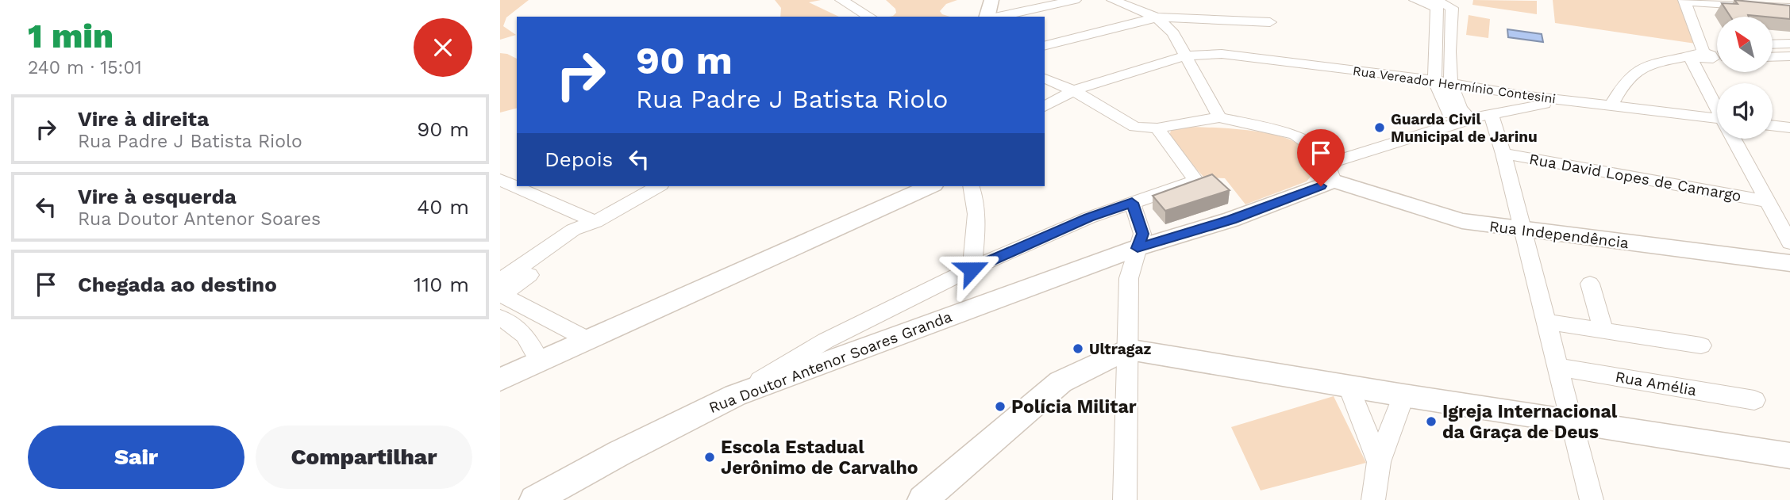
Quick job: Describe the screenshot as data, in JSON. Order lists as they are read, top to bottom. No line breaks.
{"streets":{"main road":["Rua Independência","Rua Doutor Antenor Soares Granda"],"street":["Rua Vereador Hermínio Contesini","Rua David Lopes de Camargo","Rua Amélia"]},"crossings":[["Rua Independência","Rua Doutor Antenor Soares Granda"]],"places":["Guarda Civil Municipal de Jarinu","Ultragaz","Polícia Militar","Igreja Internacional da Graça de Deus","Escola Estadual Jerônimo de Carvalho"],"north":"top left","page":{"heading":["1 min","240 m · 15:01"],"turn":["90 m","Rua Padre J Batista Riolo"],"list":[{"name":"Vire à direita","note":"Rua Padre J Batista Riolo","value":"90 m"},{"name":"Vire à esquerda","note":"Rua Doutor Antenor Soares","value":"40 m"},{"name":"Chegada ao destino","value":"110 m"}],"then":"Depois","buttons":["Sair","Compartilhar"]}}
